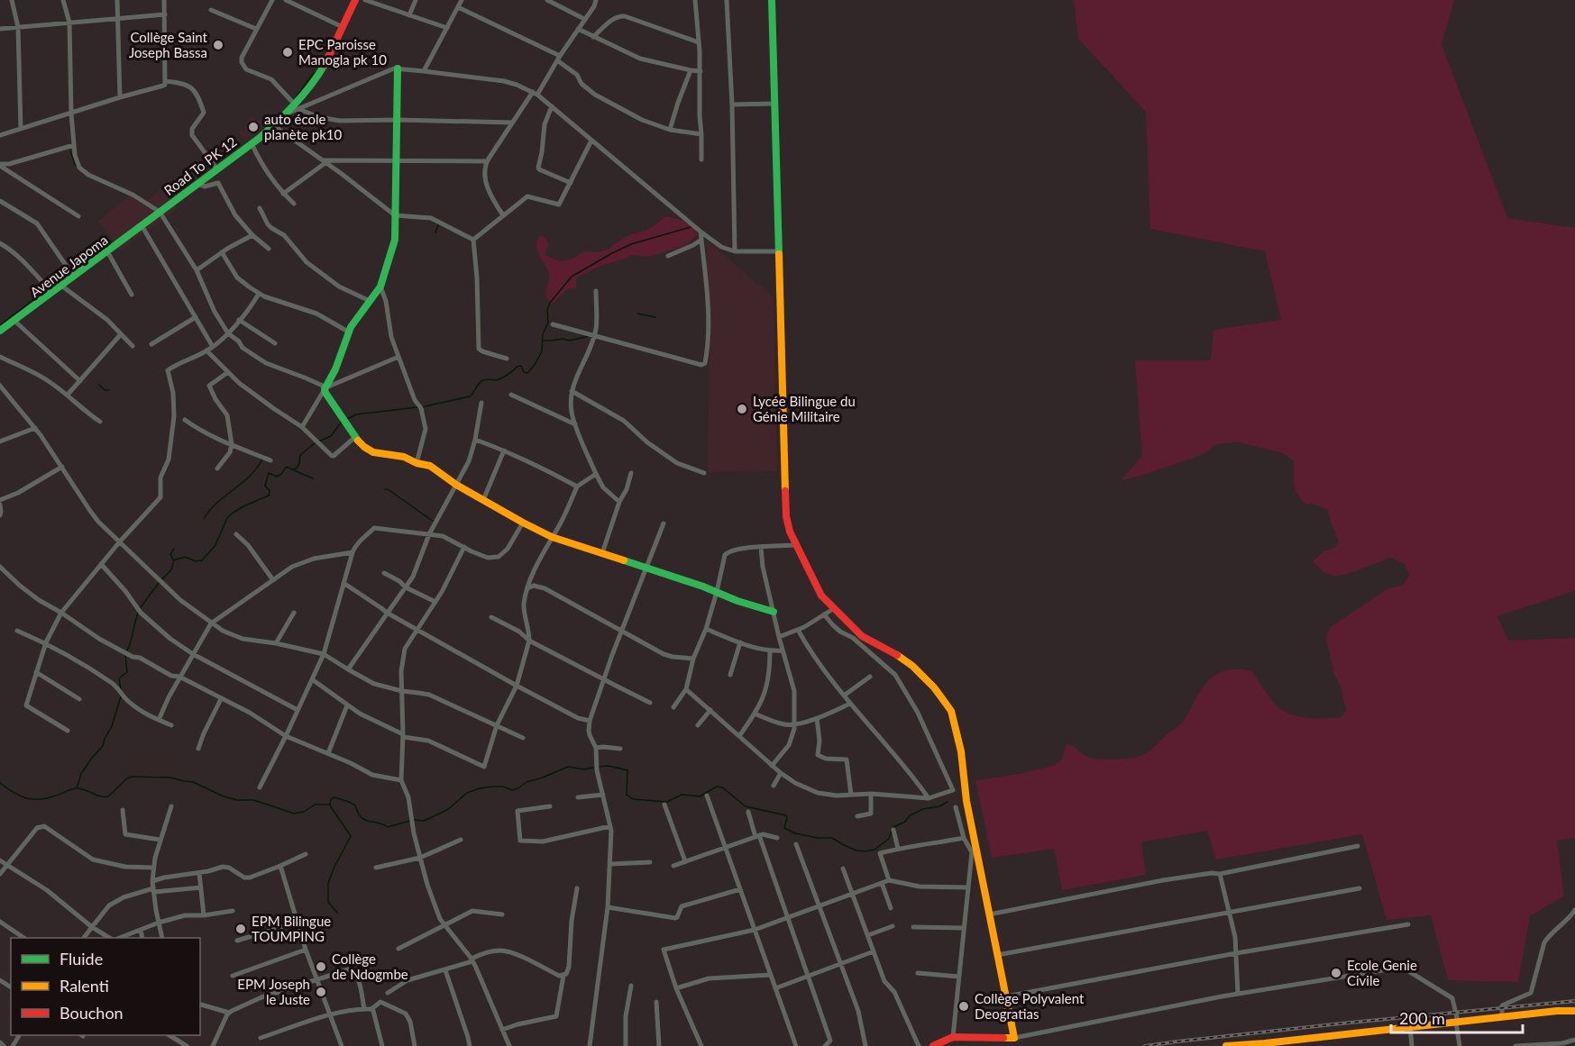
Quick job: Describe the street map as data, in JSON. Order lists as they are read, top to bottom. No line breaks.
{"streets":{"main road":["Road To PK 12","Avenue Japoma"]},"crossings":[["Road To PK 12","Avenue Japoma"]],"places":["Collège Saint Joseph Bassa","EPC Paroisse Manogla pk 10","auto école planète pk10","Lycée Bilingue du Génie Militaire","EPM Bilingue TOUMPING","Collège de Ndogmbe","Ecole Genie Civile","EPM Joseph le Juste","Collège Polyvalent Deogratias"],"legend":["Fluide","Ralenti","Bouchon"],"scale_bar":"200 m"}
